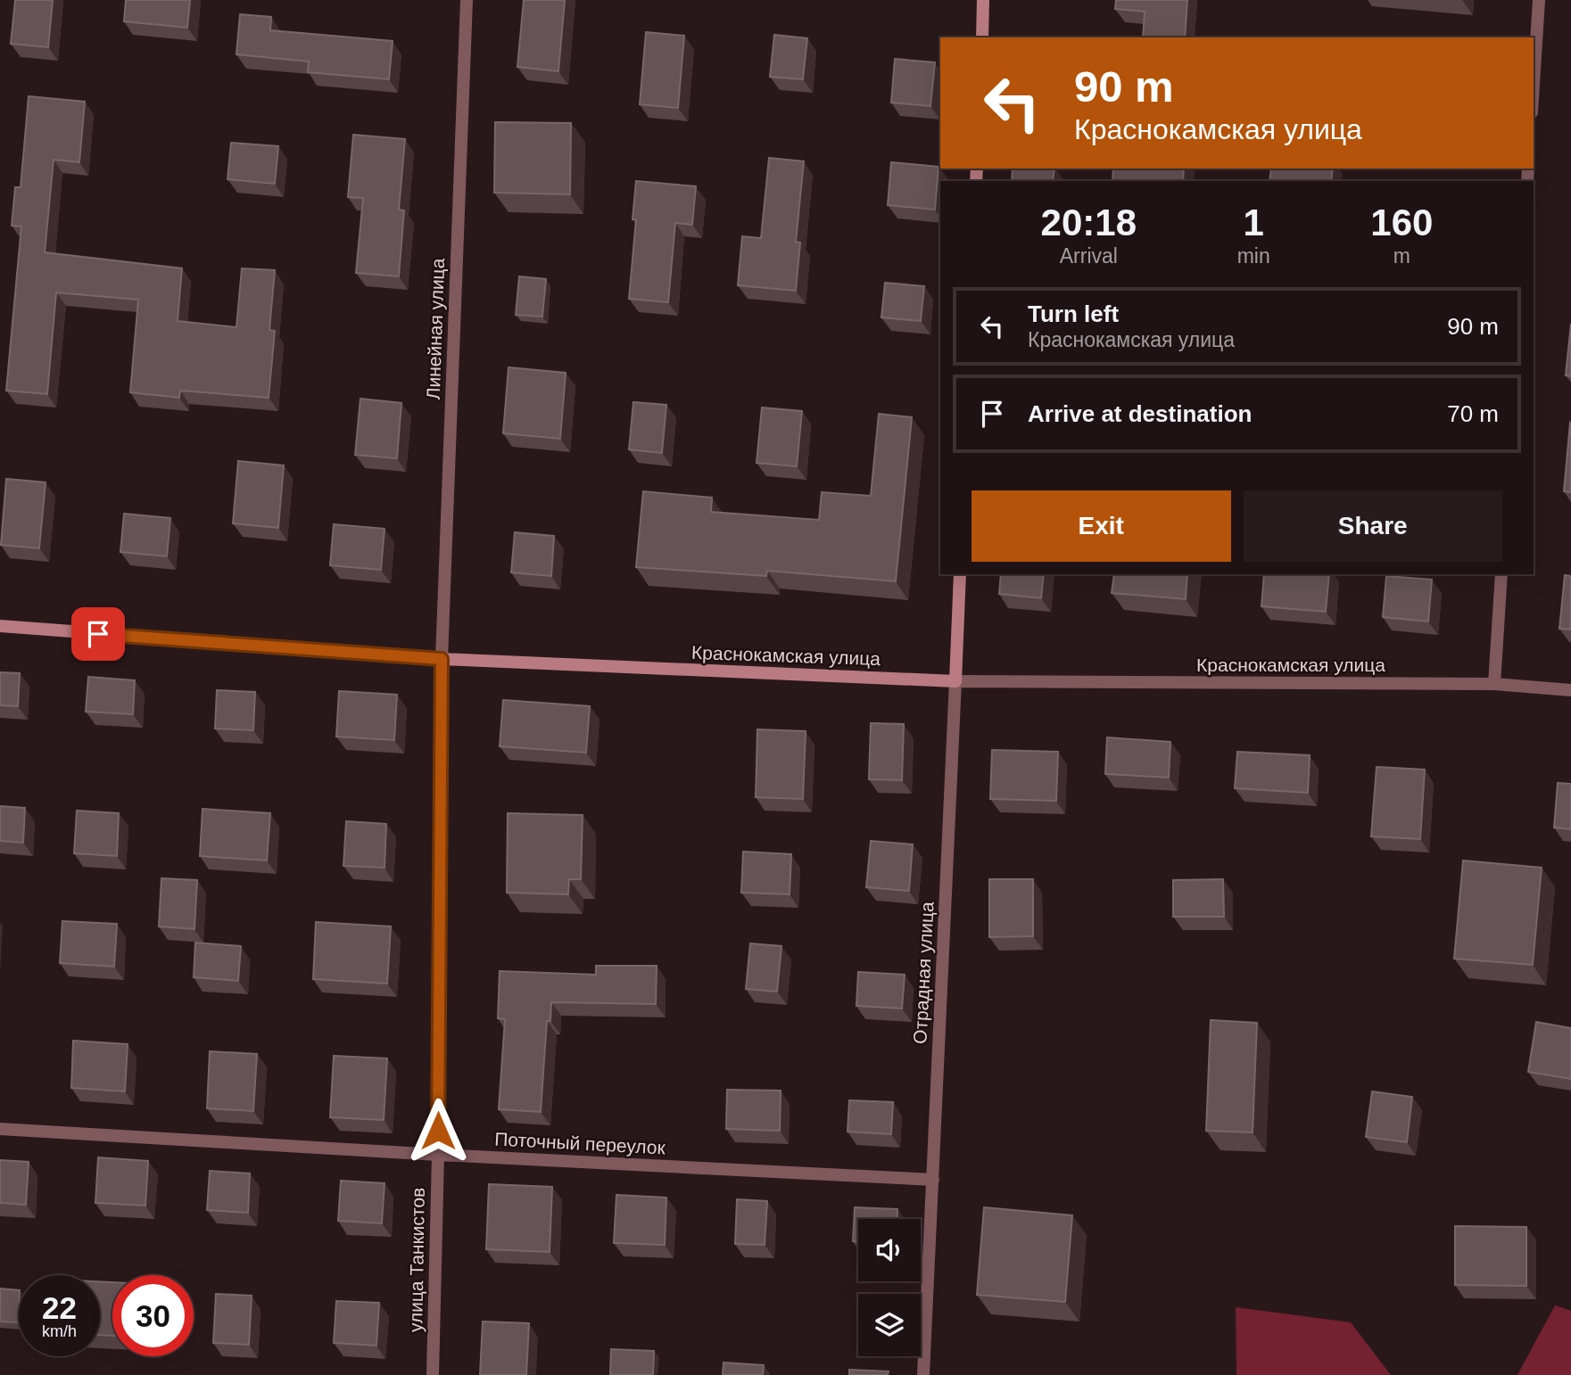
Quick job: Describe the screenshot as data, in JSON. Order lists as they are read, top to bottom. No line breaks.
{"streets":{"street":["Линейная улица","Краснокамская улица","Отрадная улица","Поточный переулок","улица Танкистов"]},"crossings":[["Линейная улица","Краснокамская улица"],["Линейная улица","улица Танкистов"],["Краснокамская улица","Отрадная улица"],["Краснокамская улица","улица Танкистов"],["Отрадная улица","Поточный переулок"],["Поточный переулок","улица Танкистов"]],"page":{"turn":["90 m","Краснокамская улица"],"eta":["20:18","Arrival","1","min","160","m"],"list":[{"name":"Turn left","note":"Краснокамская улица","value":"90 m"},{"name":"Arrive at destination","value":"70 m"}],"buttons":["Exit","Share"],"speed":"22 km/h","limit":"30"}}
